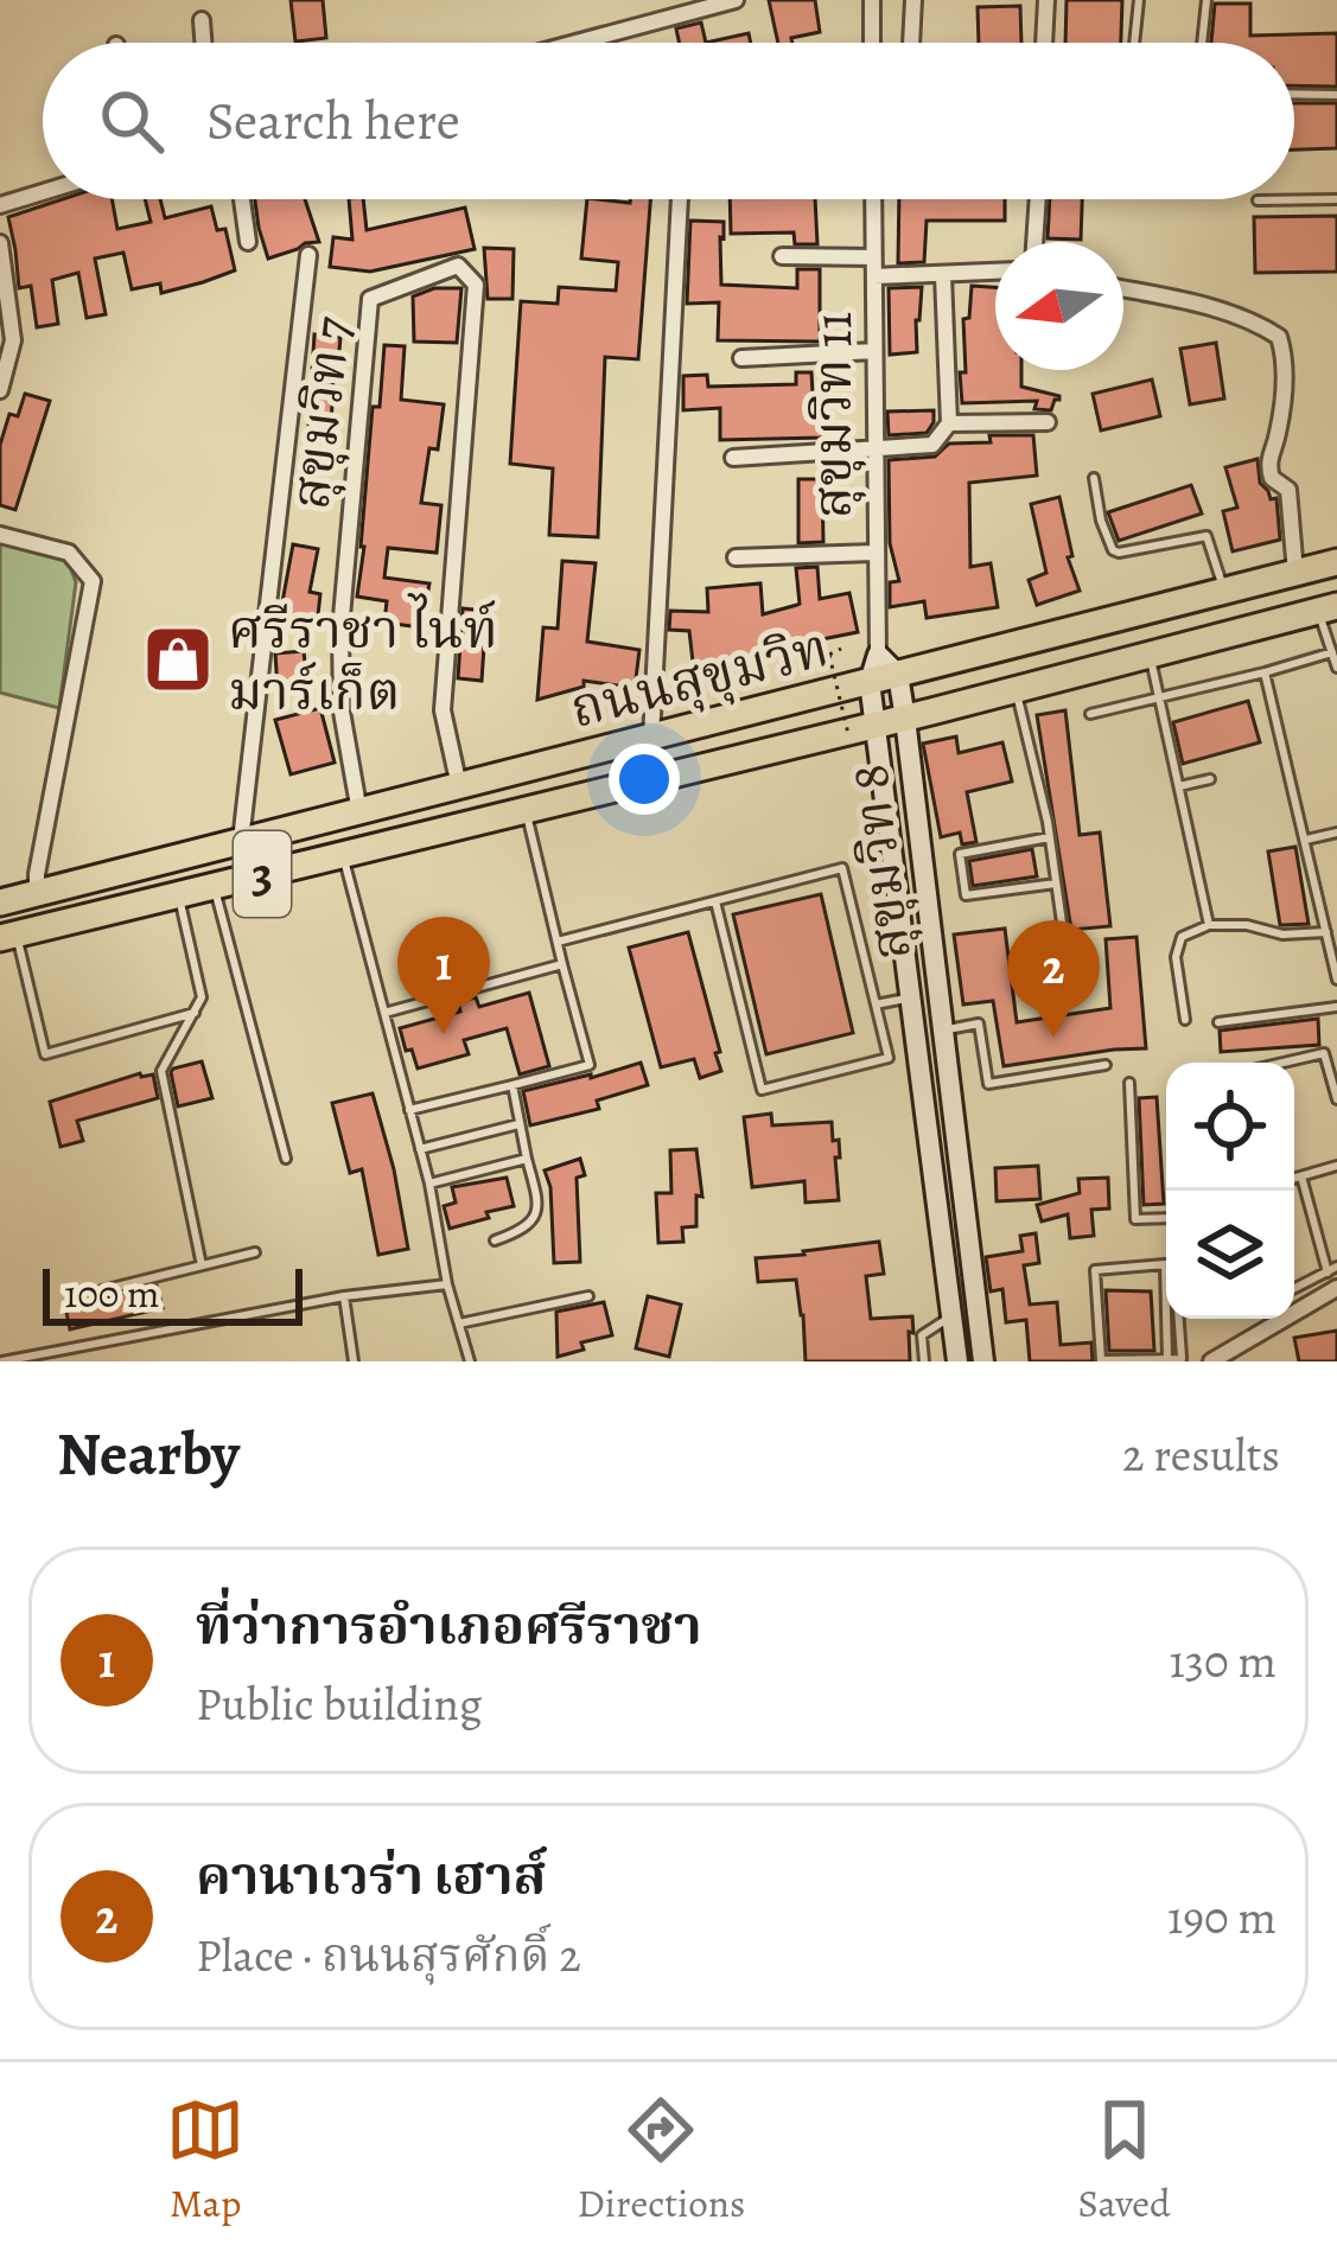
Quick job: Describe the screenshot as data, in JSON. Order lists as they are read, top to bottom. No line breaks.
{"streets":{"highway":["ถนนสุขุมวิท","3"],"main road":["สุขุมวิท 11","สุขุมวิท 8"],"street":["สุขุมวิท 7"]},"crossings":[["สุขุมวิท 7","ถนนสุขุมวิท"],["สุขุมวิท 11","ถนนสุขุมวิท"],["สุขุมวิท 11","สุขุมวิท 8"],["ถนนสุขุมวิท","สุขุมวิท 8"]],"places":{"shop":["ศรีราชา ไนท์ มาร์เก็ต"]},"scale_bar":"100 m","north":"left","page":{"search":"Search here","pins":["1","2"],"scale":"100 m","heading":["Nearby","2 results"],"list":[{"mark":"1","name":"ที่ว่าการอำเภอศรีราชา","note":"Public building","value":"130 m"},{"mark":"2","name":"คานาเวร่า เฮาส์","note":"Place · ถนนสุรศักดิ์ 2","value":"190 m"}],"nav":["Map","Directions","Saved"]}}
